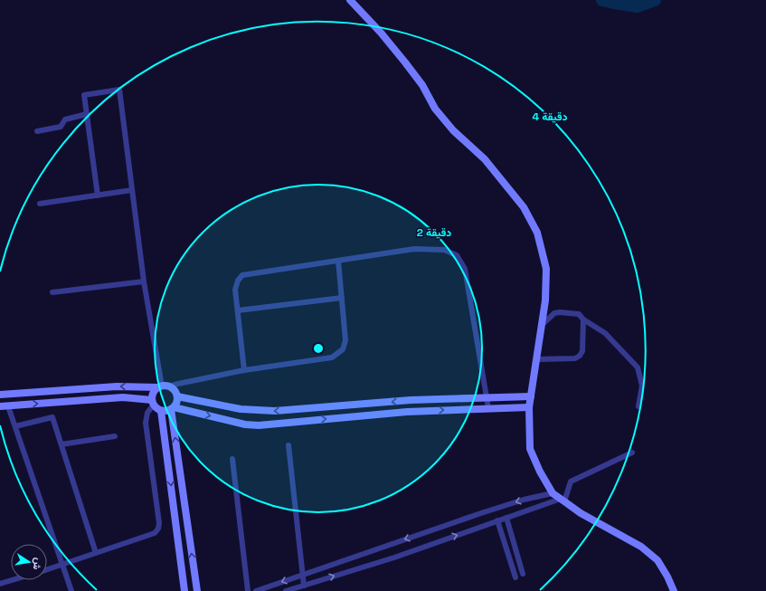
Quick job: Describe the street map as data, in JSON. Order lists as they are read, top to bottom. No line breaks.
{"north":"right","rings":["4 دقيقة","2 دقيقة"]}
